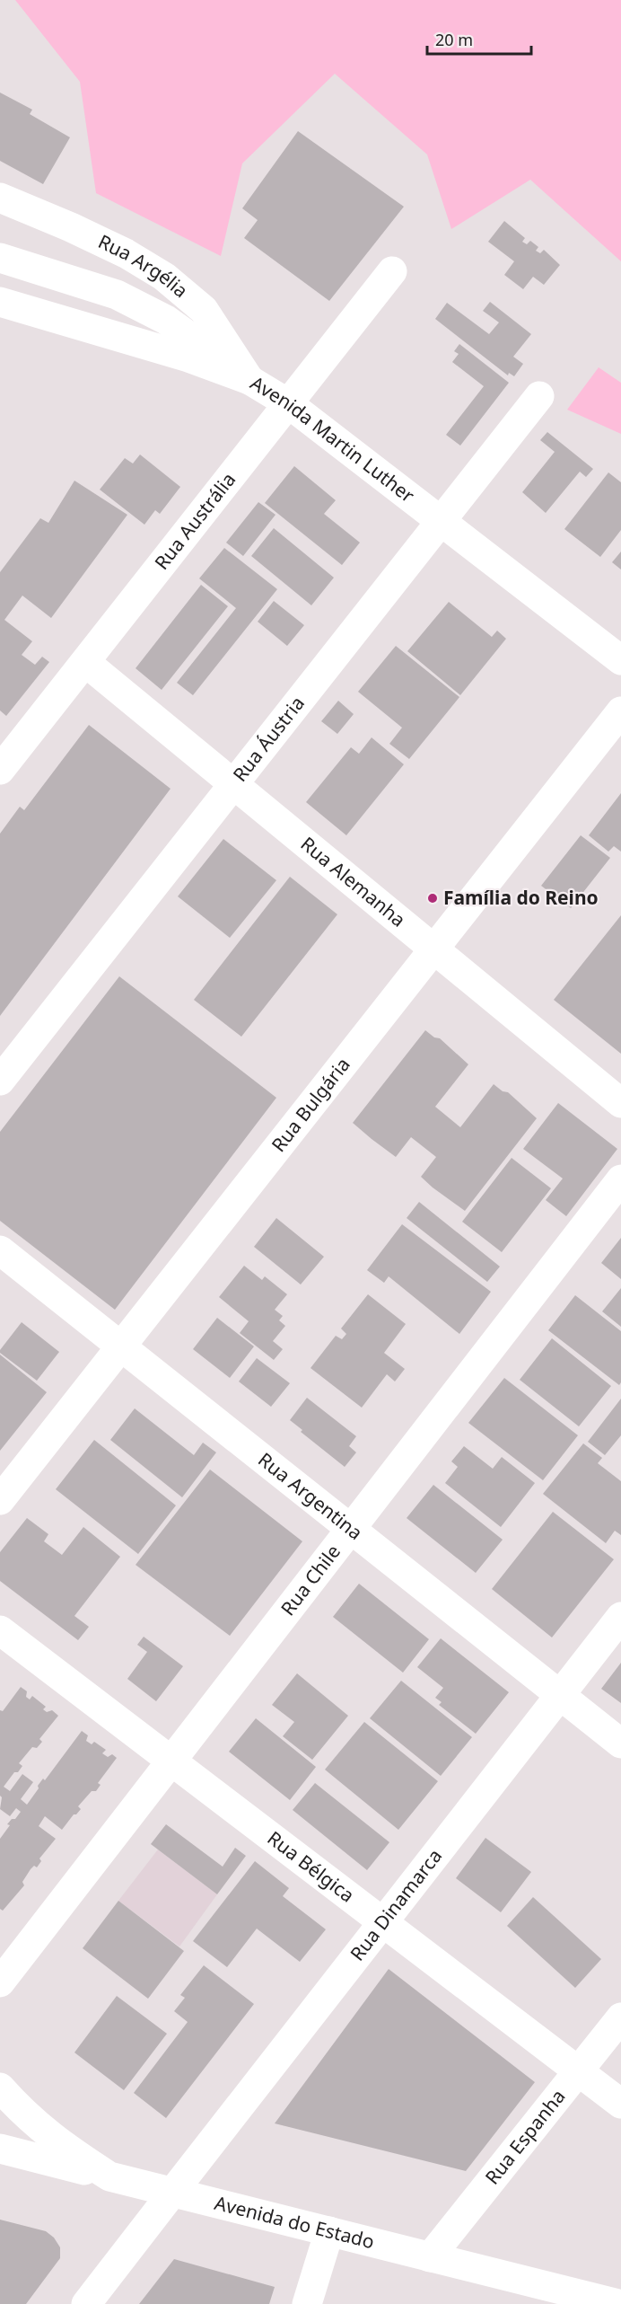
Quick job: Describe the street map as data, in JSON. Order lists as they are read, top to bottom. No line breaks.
{"streets":{"street":["Rua Argélia","Avenida Martin Luther","Rua Austrália","Rua Áustria","Rua Alemanha","Rua Bulgária","Rua Argentina","Rua Chile","Rua Bélgica","Rua Dinamarca","Rua Espanha","Avenida do Estado"]},"crossings":[["Rua Argélia","Avenida Martin Luther"],["Avenida Martin Luther","Rua Austrália"],["Avenida Martin Luther","Rua Áustria"],["Rua Austrália","Rua Alemanha"],["Rua Áustria","Rua Alemanha"],["Rua Alemanha","Rua Bulgária"],["Rua Bulgária","Rua Argentina"],["Rua Argentina","Rua Chile"],["Rua Argentina","Rua Dinamarca"],["Rua Chile","Rua Bélgica"],["Rua Bélgica","Rua Dinamarca"],["Rua Bélgica","Rua Espanha"],["Rua Dinamarca","Avenida do Estado"],["Rua Espanha","Avenida do Estado"]],"places":["Família do Reino"],"scale_bar":"20 m"}
